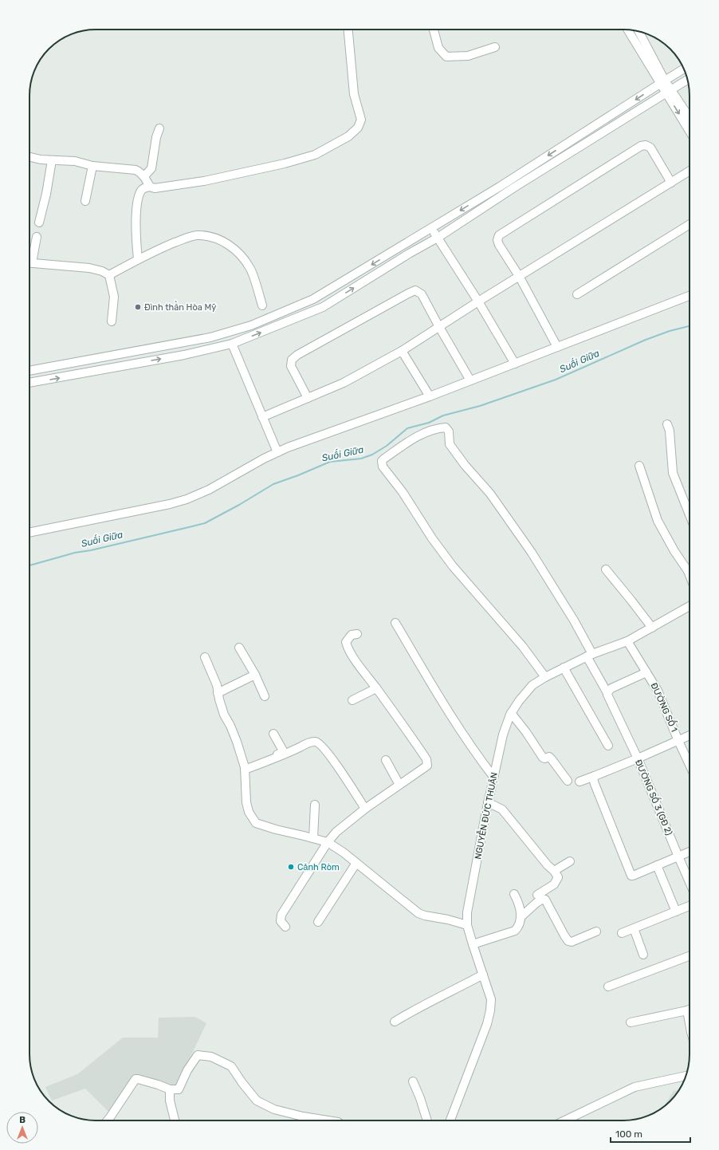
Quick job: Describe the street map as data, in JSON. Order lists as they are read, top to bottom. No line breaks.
{"streets":{"street":["ĐƯỜNG SỐ 1","ĐƯỜNG SỐ 3 (GĐ 2)","NGUYỄN ĐỨC THUẬN"]},"crossings":[["ĐƯỜNG SỐ 1","NGUYỄN ĐỨC THUẬN"],["ĐƯỜNG SỐ 3 (GĐ 2)","NGUYỄN ĐỨC THUẬN"]],"water":["Suối Giữa"],"places":["Đình thần Hòa Mỹ","Cảnh Ròm"],"scale_bar":"100 m","north":"top"}
